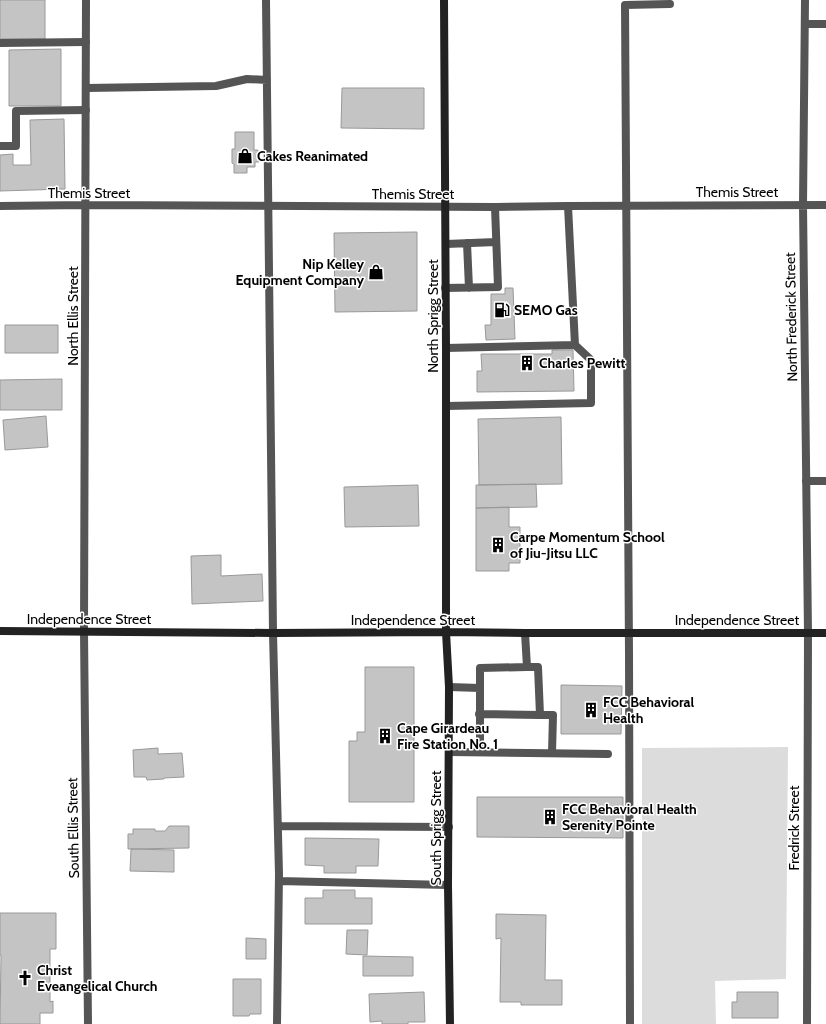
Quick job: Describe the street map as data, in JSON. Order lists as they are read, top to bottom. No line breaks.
{"streets":{"main road":["North Sprigg Street","Independence Street","South Sprigg Street"],"street":["Themis Street","North Ellis Street","North Frederick Street","South Ellis Street","Fredrick Street"]},"crossings":[["Themis Street","North Ellis Street"],["Themis Street","North Sprigg Street"],["Themis Street","North Frederick Street"],["North Ellis Street","Independence Street"],["North Ellis Street","South Ellis Street"],["North Sprigg Street","Independence Street"],["North Sprigg Street","South Sprigg Street"],["North Frederick Street","Independence Street"],["North Frederick Street","Fredrick Street"],["Independence Street","South Ellis Street"],["Independence Street","South Sprigg Street"],["Independence Street","Fredrick Street"]],"places":{"shop":["Cakes Reanimated","Nip Kelley Equipment Company"],"fuel station":["SEMO Gas"],"building":["Charles Pewitt","Carpe Momentum School of Jiu-Jitsu LLC","FCC Behavioral Health","Cape Girardeau Fire Station No. 1","FCC Behavioral Health Serenity Pointe"],"church":["Christ Eveangelical Church"]}}
